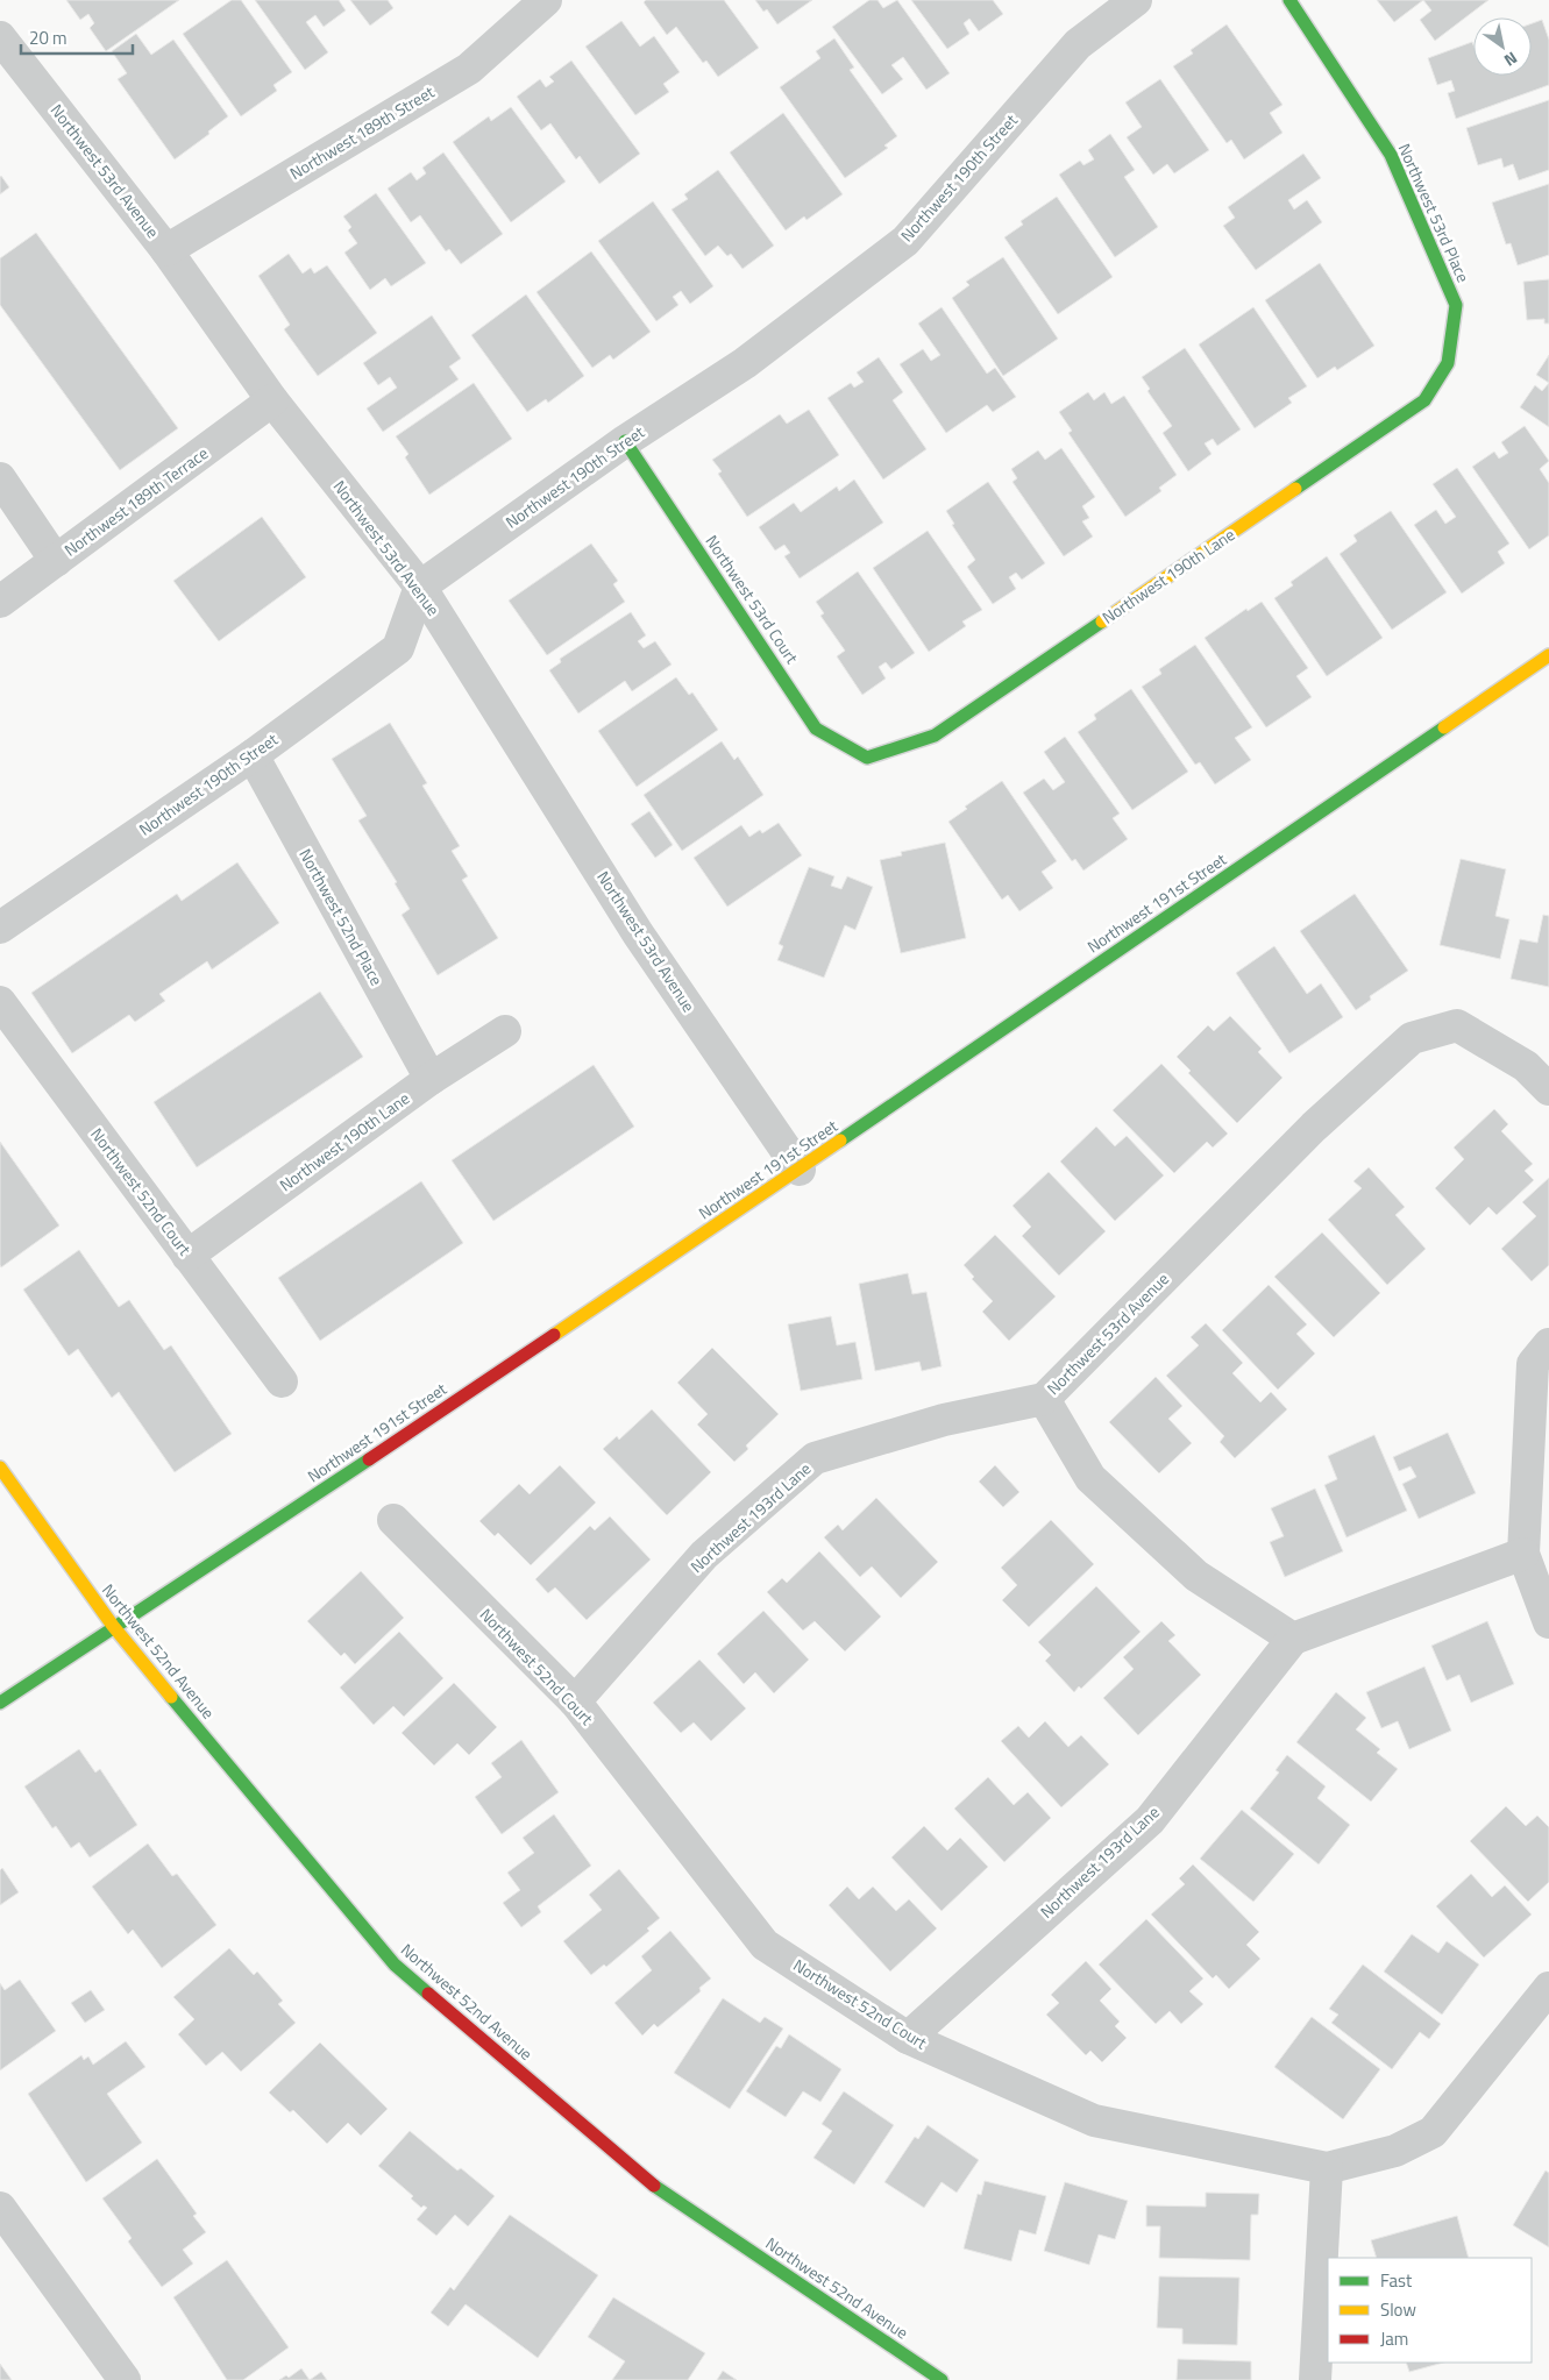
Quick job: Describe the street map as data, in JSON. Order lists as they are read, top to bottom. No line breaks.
{"streets":{"street":["Northwest 189th Street","Northwest 53rd Avenue","Northwest 190th Street","Northwest 53rd Place","Northwest 189th Terrace","Northwest 190th Lane","Northwest 53rd Court","Northwest 191st Street","Northwest 52nd Place","Northwest 52nd Court","Northwest 193rd Lane","Northwest 52nd Avenue"]},"crossings":[["Northwest 189th Street","Northwest 53rd Avenue"],["Northwest 53rd Avenue","Northwest 190th Street"],["Northwest 53rd Avenue","Northwest 189th Terrace"],["Northwest 53rd Avenue","Northwest 191st Street"],["Northwest 53rd Avenue","Northwest 193rd Lane"],["Northwest 190th Street","Northwest 53rd Court"],["Northwest 190th Street","Northwest 52nd Place"],["Northwest 53rd Place","Northwest 190th Lane"],["Northwest 190th Lane","Northwest 53rd Court"],["Northwest 190th Lane","Northwest 52nd Place"],["Northwest 190th Lane","Northwest 52nd Court"],["Northwest 191st Street","Northwest 52nd Avenue"],["Northwest 52nd Court","Northwest 193rd Lane"]],"legend":["Fast","Slow","Jam"],"scale_bar":"20 m","north":"bottom right"}
